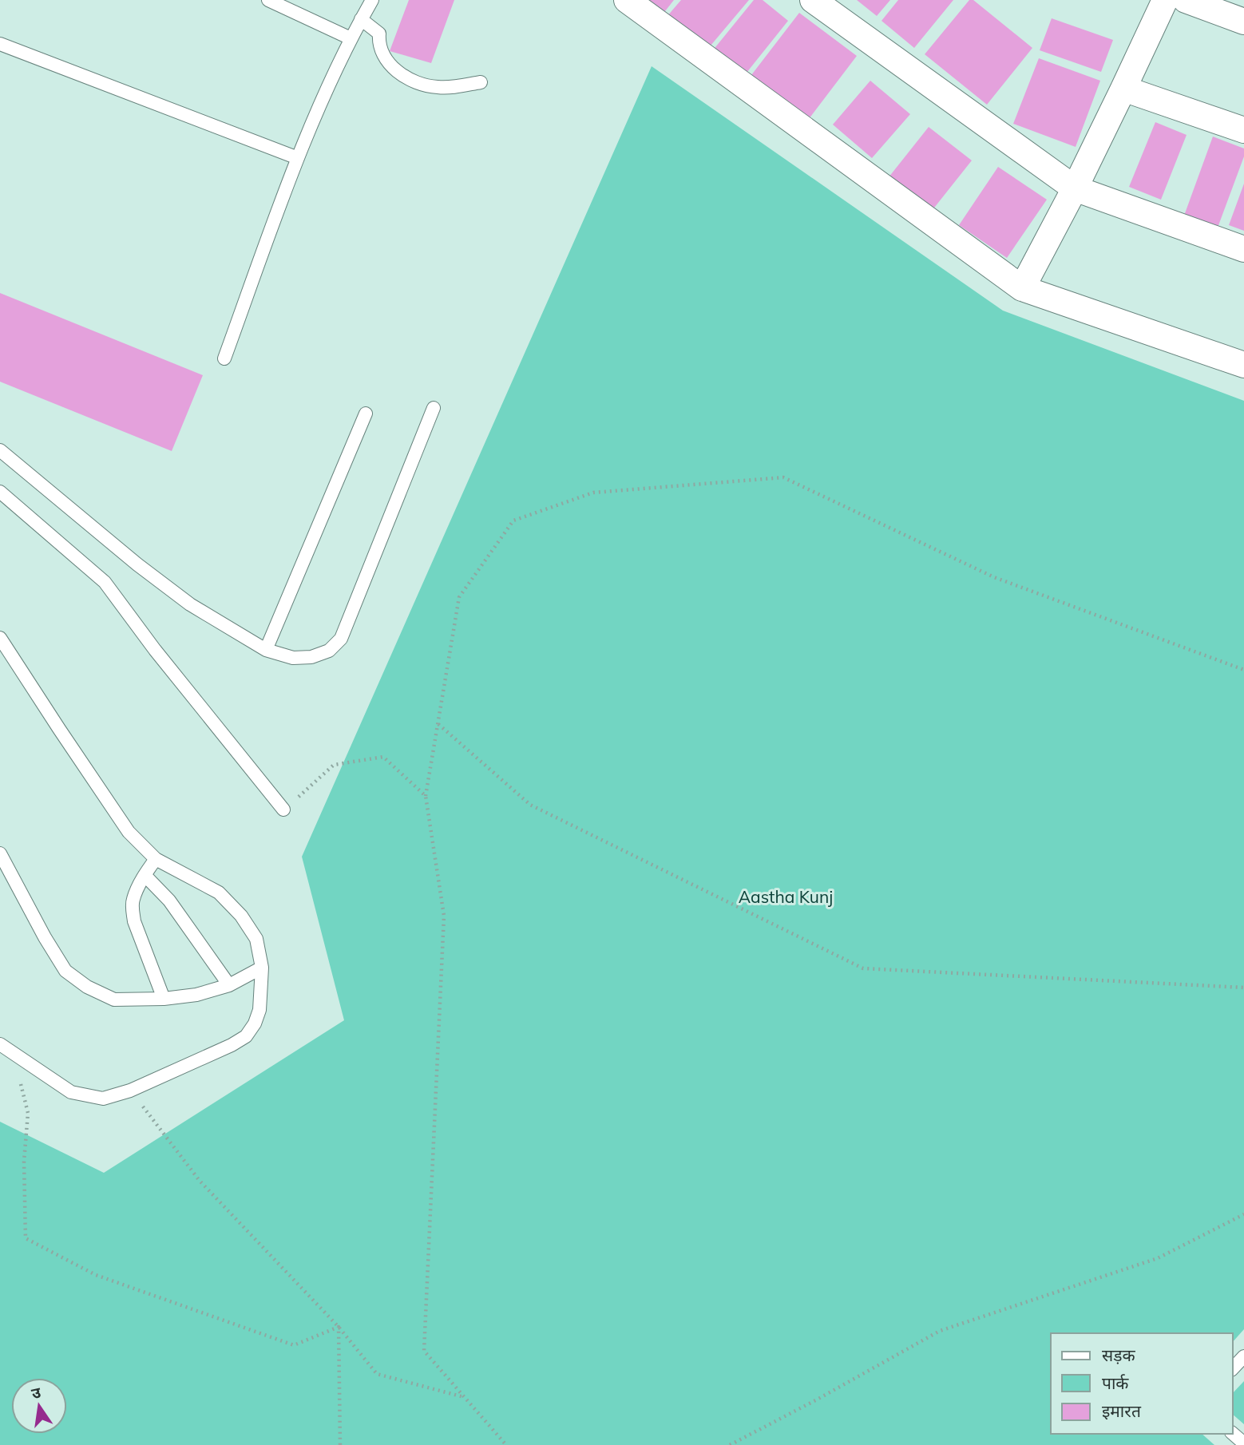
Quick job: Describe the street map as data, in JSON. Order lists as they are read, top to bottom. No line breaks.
{"parks":["Aastha Kunj"],"legend":["सड़क","पार्क","इमारत"],"north":"top"}
